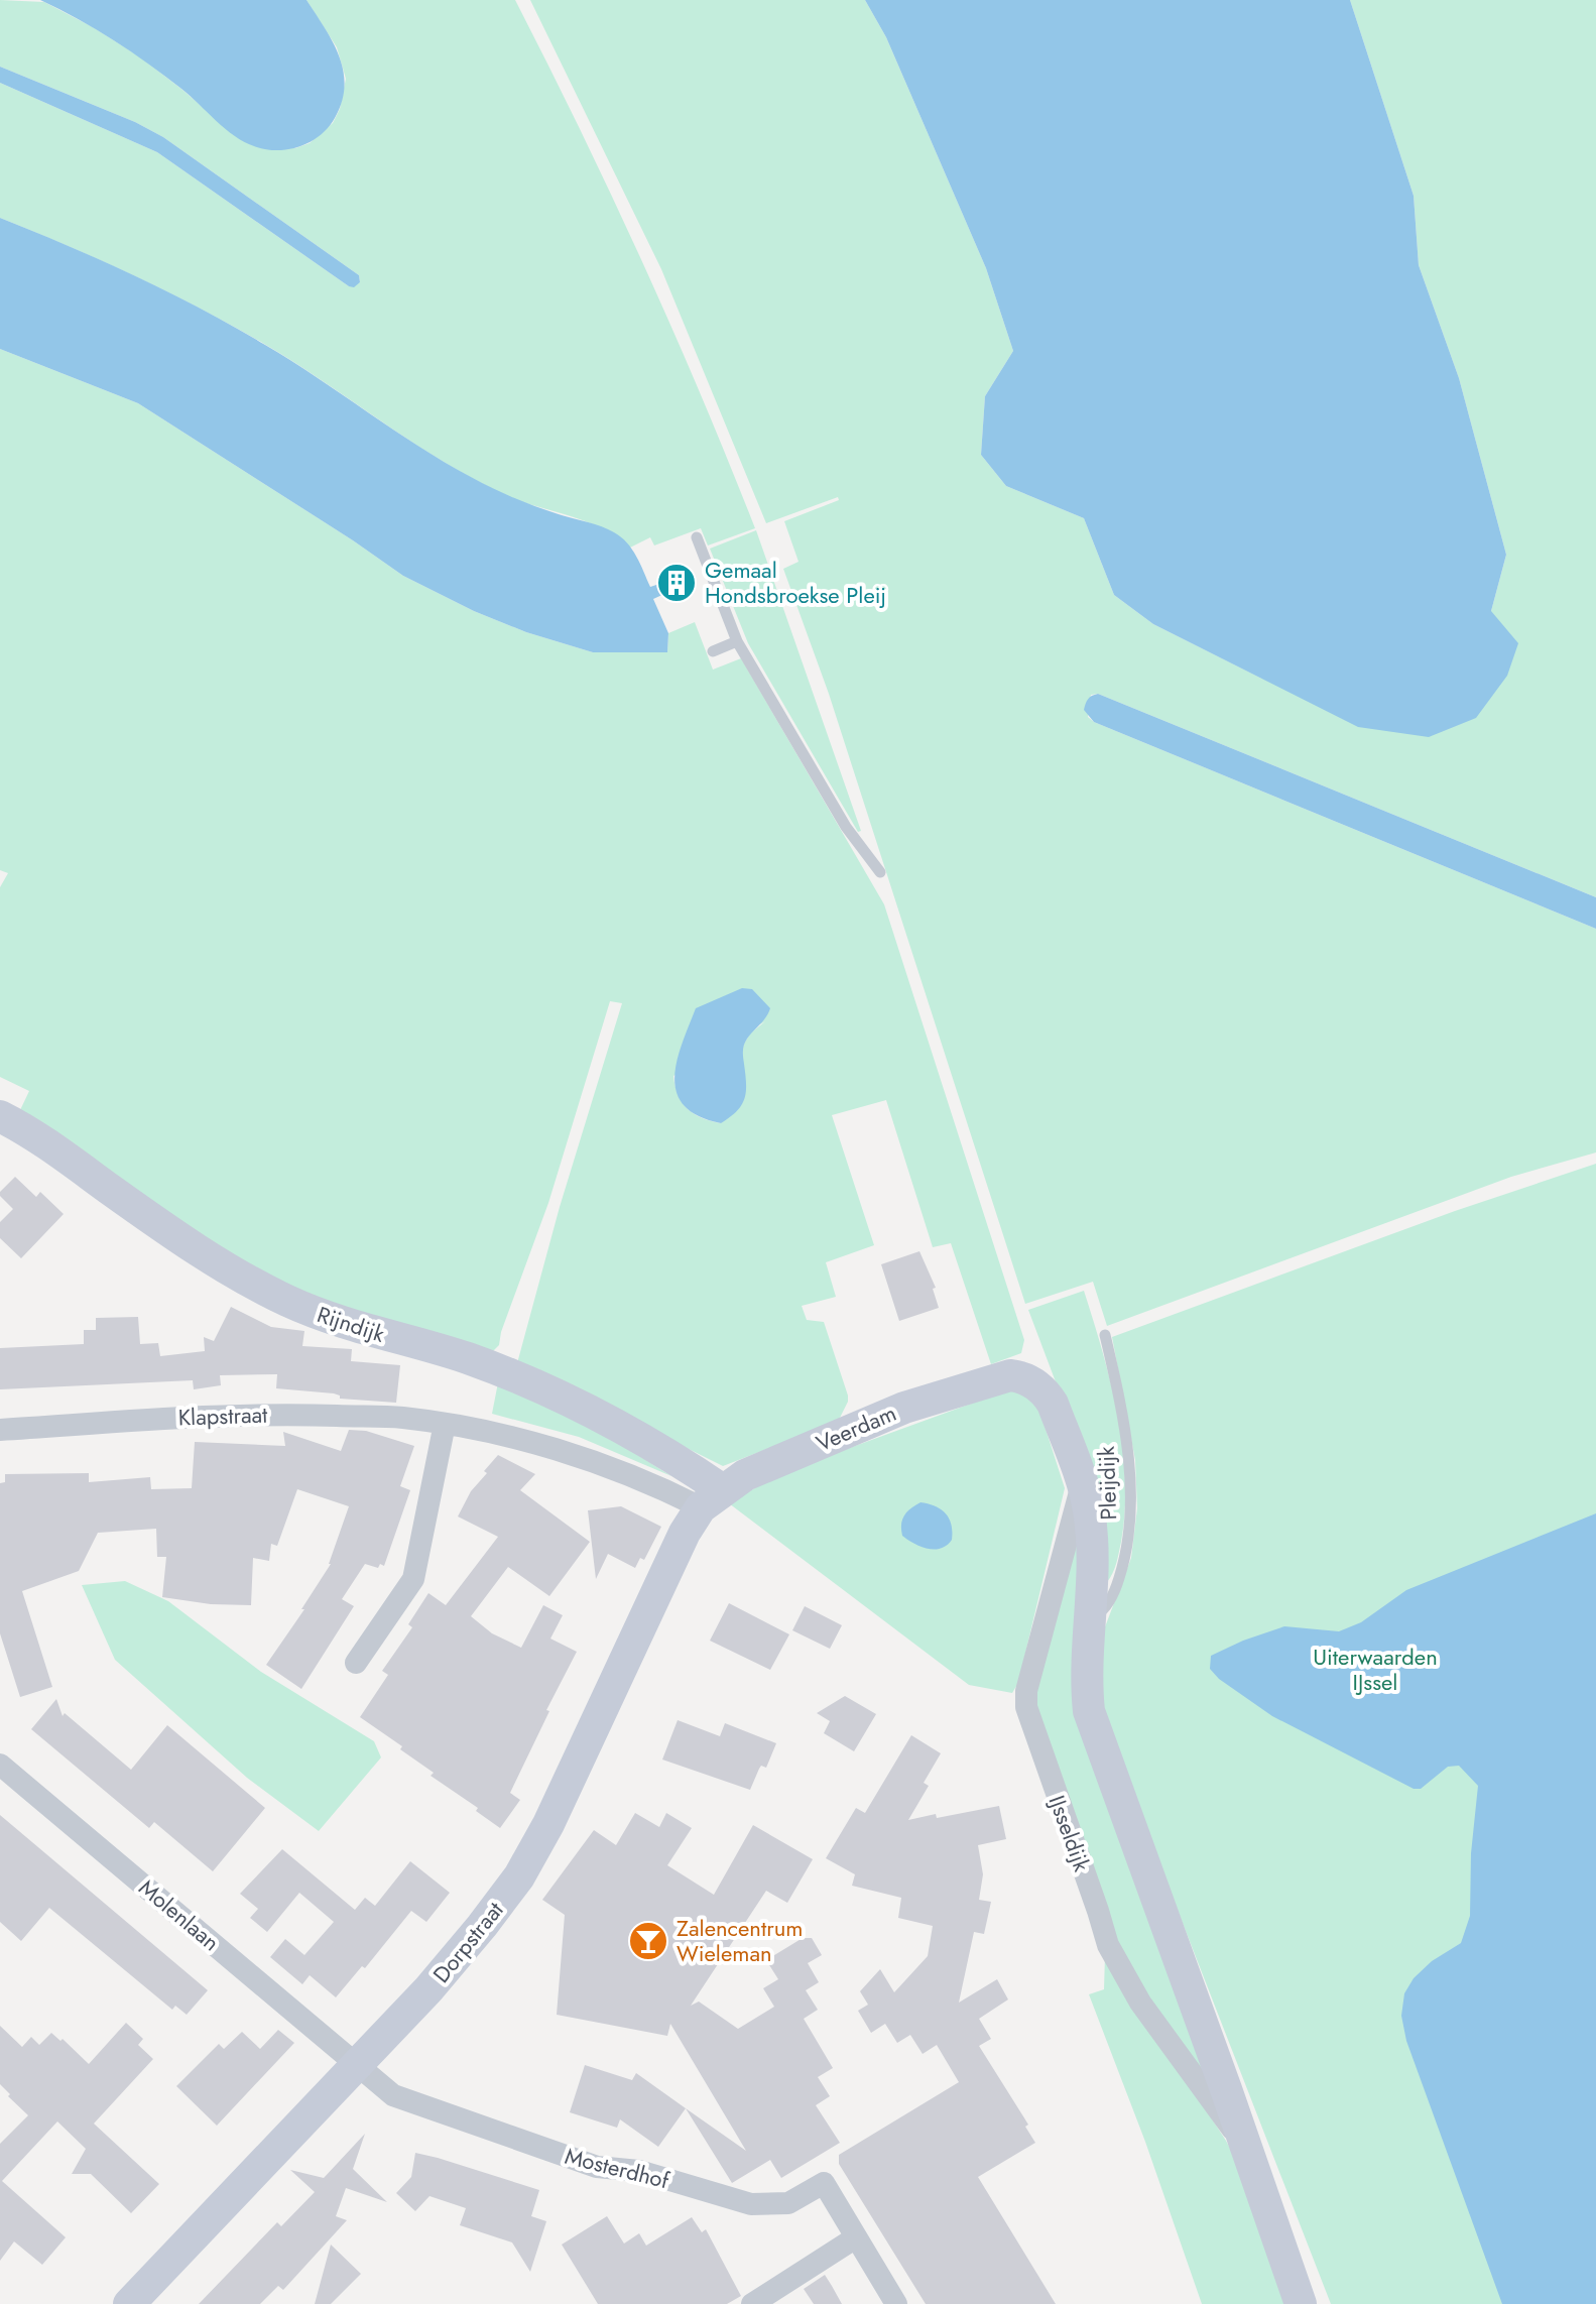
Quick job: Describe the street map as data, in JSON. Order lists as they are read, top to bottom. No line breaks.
{"streets":{"street":["Rijndijk","Klapstraat","Veerdam","IJsseldijk","Molenlaan","Dorpstraat","Mosterdhof"],"lane":["Pleijdijk"]},"crossings":[["Rijndijk","Klapstraat"],["Rijndijk","Veerdam"],["Rijndijk","Dorpstraat"],["Klapstraat","Veerdam"],["Klapstraat","Dorpstraat"],["Veerdam","IJsseldijk"],["Veerdam","Dorpstraat"],["Pleijdijk","IJsseldijk"],["Molenlaan","Dorpstraat"],["Molenlaan","Mosterdhof"],["Dorpstraat","Mosterdhof"]],"parks":["Uiterwaarden IJssel"],"places":{"building":["Gemaal Hondsbroekse Pleij"],"bar":["Zalencentrum Wieleman"]}}
